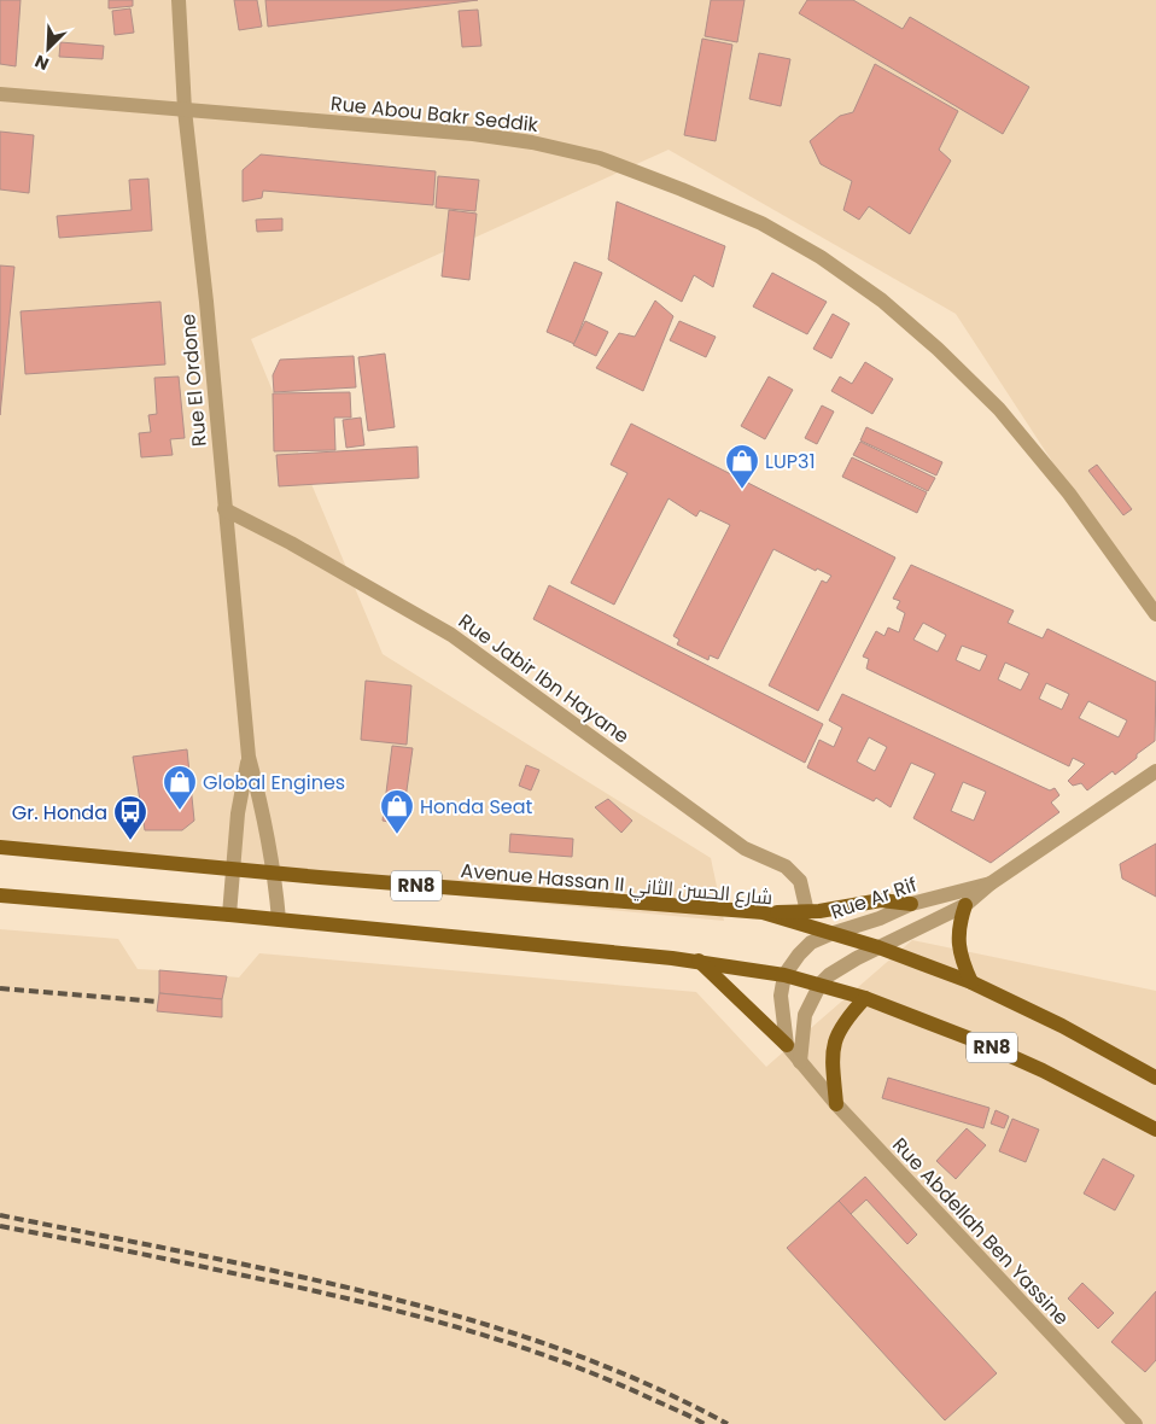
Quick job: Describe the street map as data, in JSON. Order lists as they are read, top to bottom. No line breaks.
{"streets":{"main road":["Avenue Hassan II شارع الحسن الثاني","RN8"],"street":["Rue Abou Bakr Seddik","Rue El Ordone","Rue Jabir Ibn Hayane","Rue Ar Rif","Rue Abdellah Ben Yassine"]},"crossings":[["Rue Abou Bakr Seddik","Rue El Ordone"],["Rue El Ordone","Rue Jabir Ibn Hayane"],["Rue El Ordone","Avenue Hassan II شارع الحسن الثاني"],["Rue El Ordone","RN8"],["Avenue Hassan II شارع الحسن الثاني","RN8"],["Avenue Hassan II شارع الحسن الثاني","Rue Ar Rif"],["RN8","Rue Ar Rif"]],"places":{"shop":["LUP31","Global Engines","Honda Seat"],"bus stop":["Gr. Honda"]},"north":"bottom left"}
